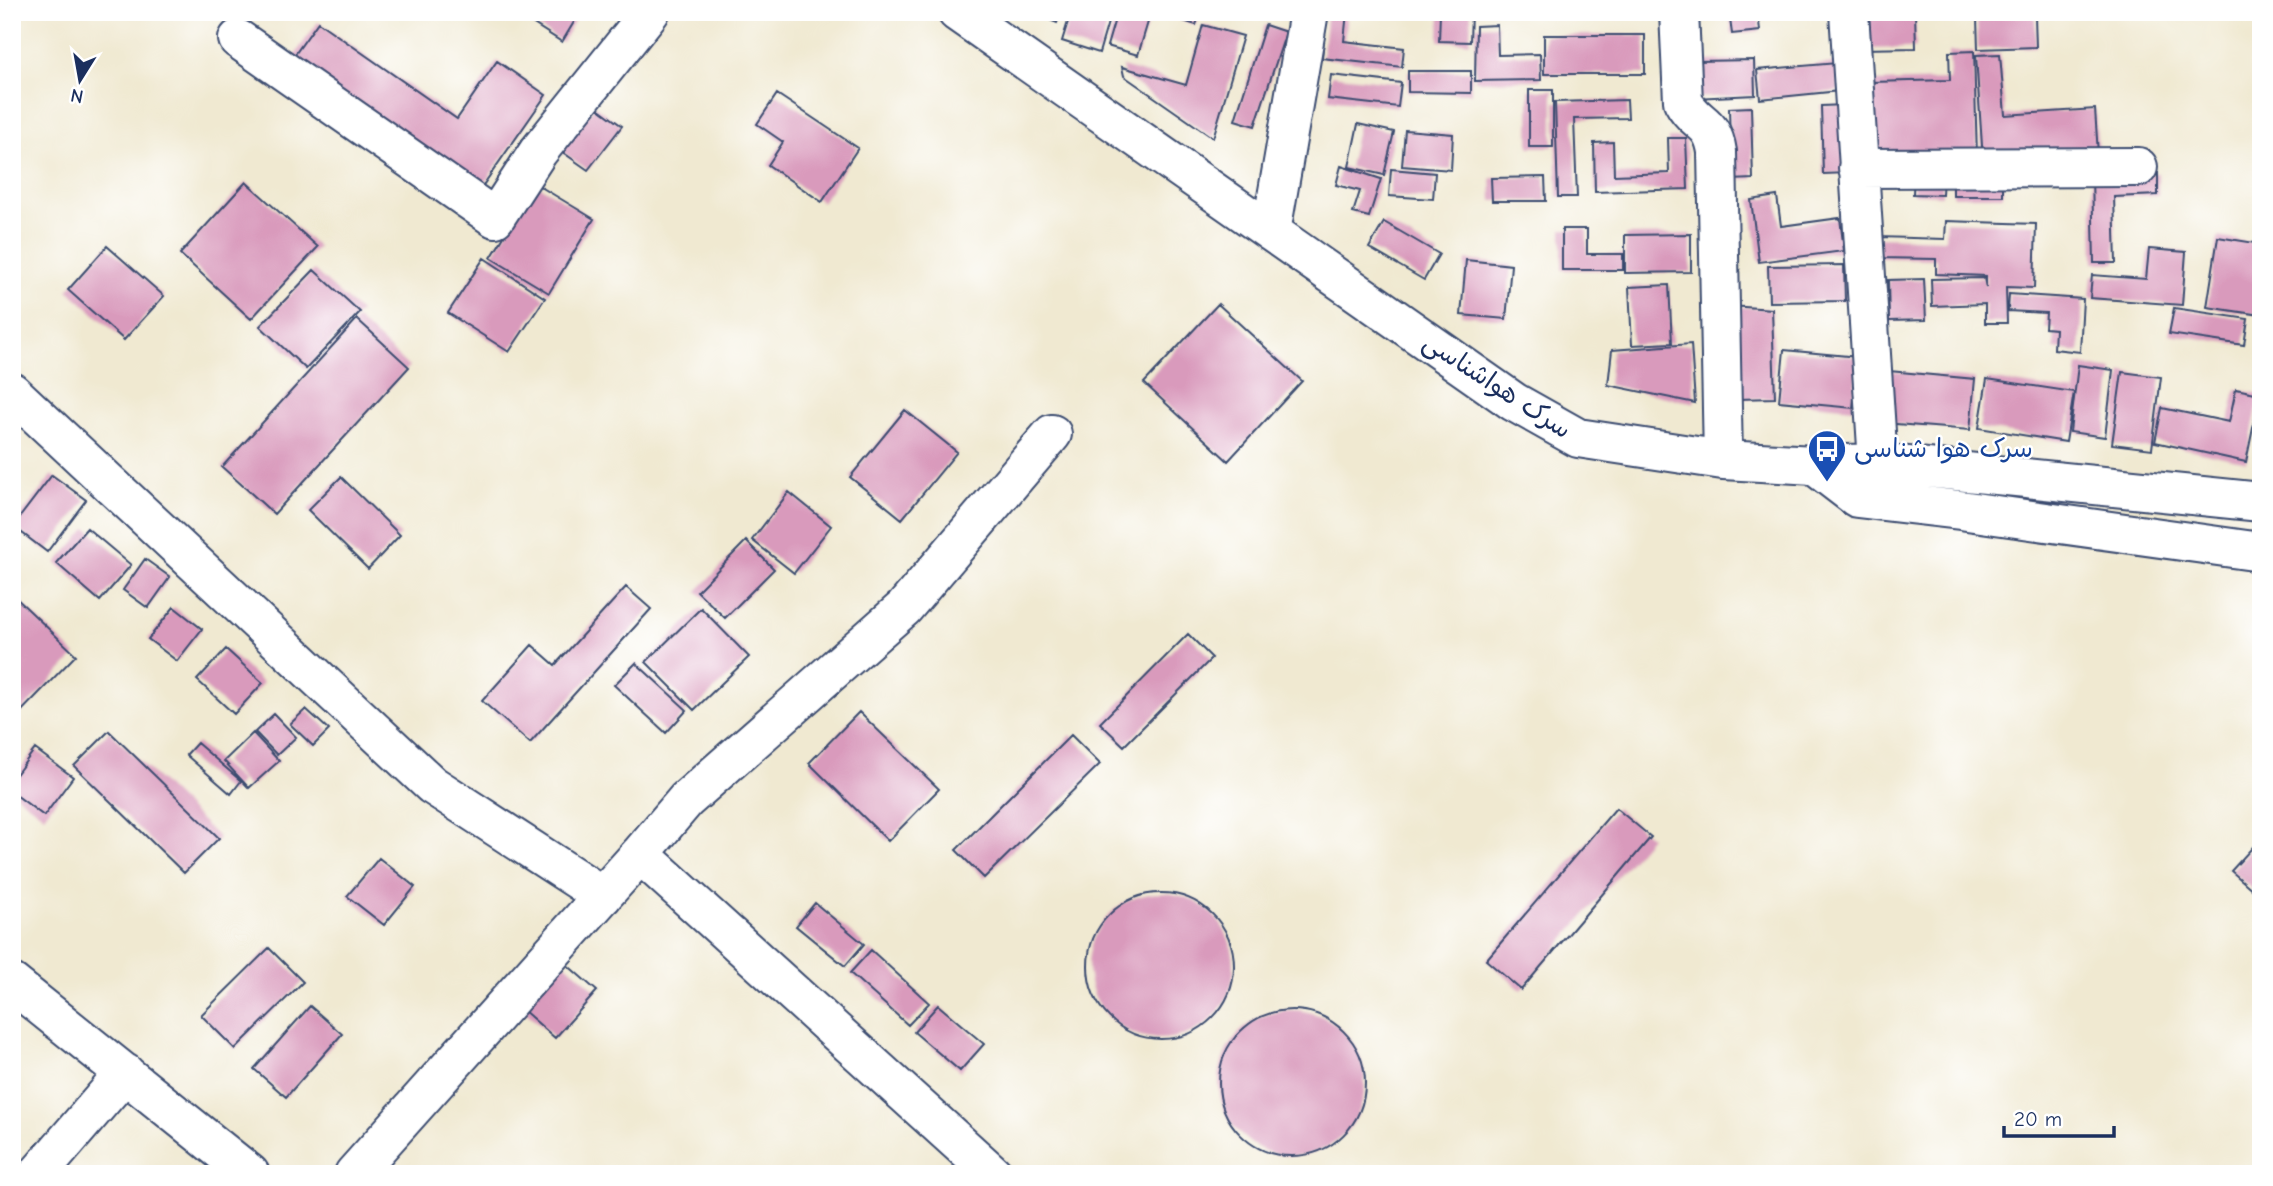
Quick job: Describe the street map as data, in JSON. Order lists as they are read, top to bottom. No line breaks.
{"streets":{"street":["سرک هواشناسی"]},"places":{"bus stop":["سرک هوا شناسی"]},"scale_bar":"20 m","north":"bottom"}
